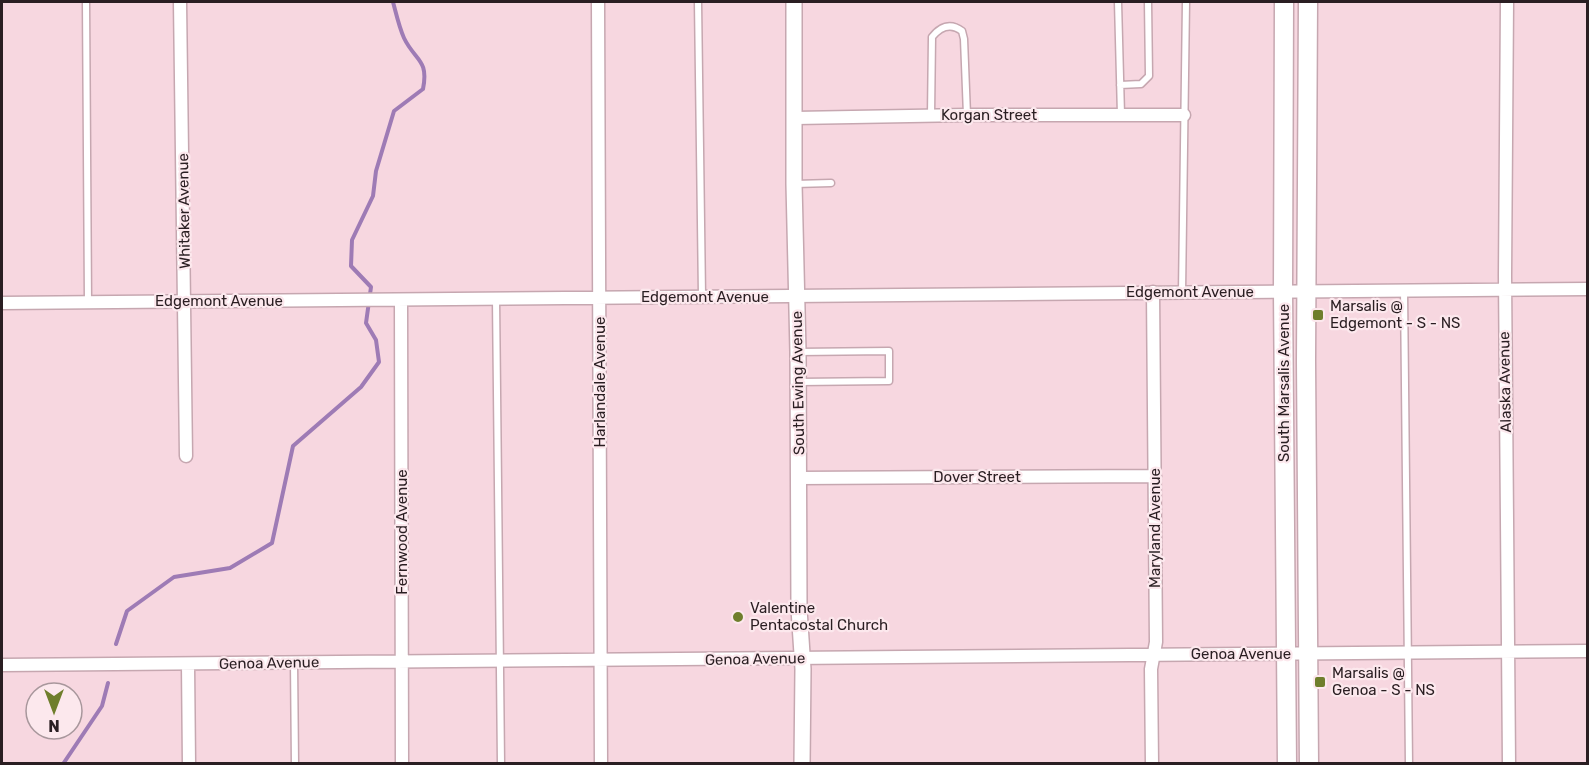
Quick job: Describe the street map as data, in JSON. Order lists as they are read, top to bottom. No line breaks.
{"streets":{"main road":["South Marsalis Avenue"],"street":["Korgan Street","Whitaker Avenue","Edgemont Avenue","Harlandale Avenue","Alaska Avenue","South Ewing Avenue","Dover Street","Maryland Avenue","Fernwood Avenue","Genoa Avenue"]},"crossings":[["Korgan Street","South Ewing Avenue"],["Whitaker Avenue","Edgemont Avenue"],["Edgemont Avenue","Harlandale Avenue"],["Edgemont Avenue","Alaska Avenue"],["Edgemont Avenue","South Ewing Avenue"],["Edgemont Avenue","South Marsalis Avenue"],["Edgemont Avenue","Maryland Avenue"],["Edgemont Avenue","Fernwood Avenue"],["Harlandale Avenue","Genoa Avenue"],["Alaska Avenue","Genoa Avenue"],["South Ewing Avenue","Dover Street"],["South Ewing Avenue","Genoa Avenue"],["South Marsalis Avenue","Genoa Avenue"],["Dover Street","Maryland Avenue"],["Maryland Avenue","Genoa Avenue"],["Fernwood Avenue","Genoa Avenue"]],"places":{"transit":["Marsalis @ Edgemont - S - NS","Marsalis @ Genoa - S - NS"],"other":["Valentine Pentacostal Church"]},"north":"bottom"}
